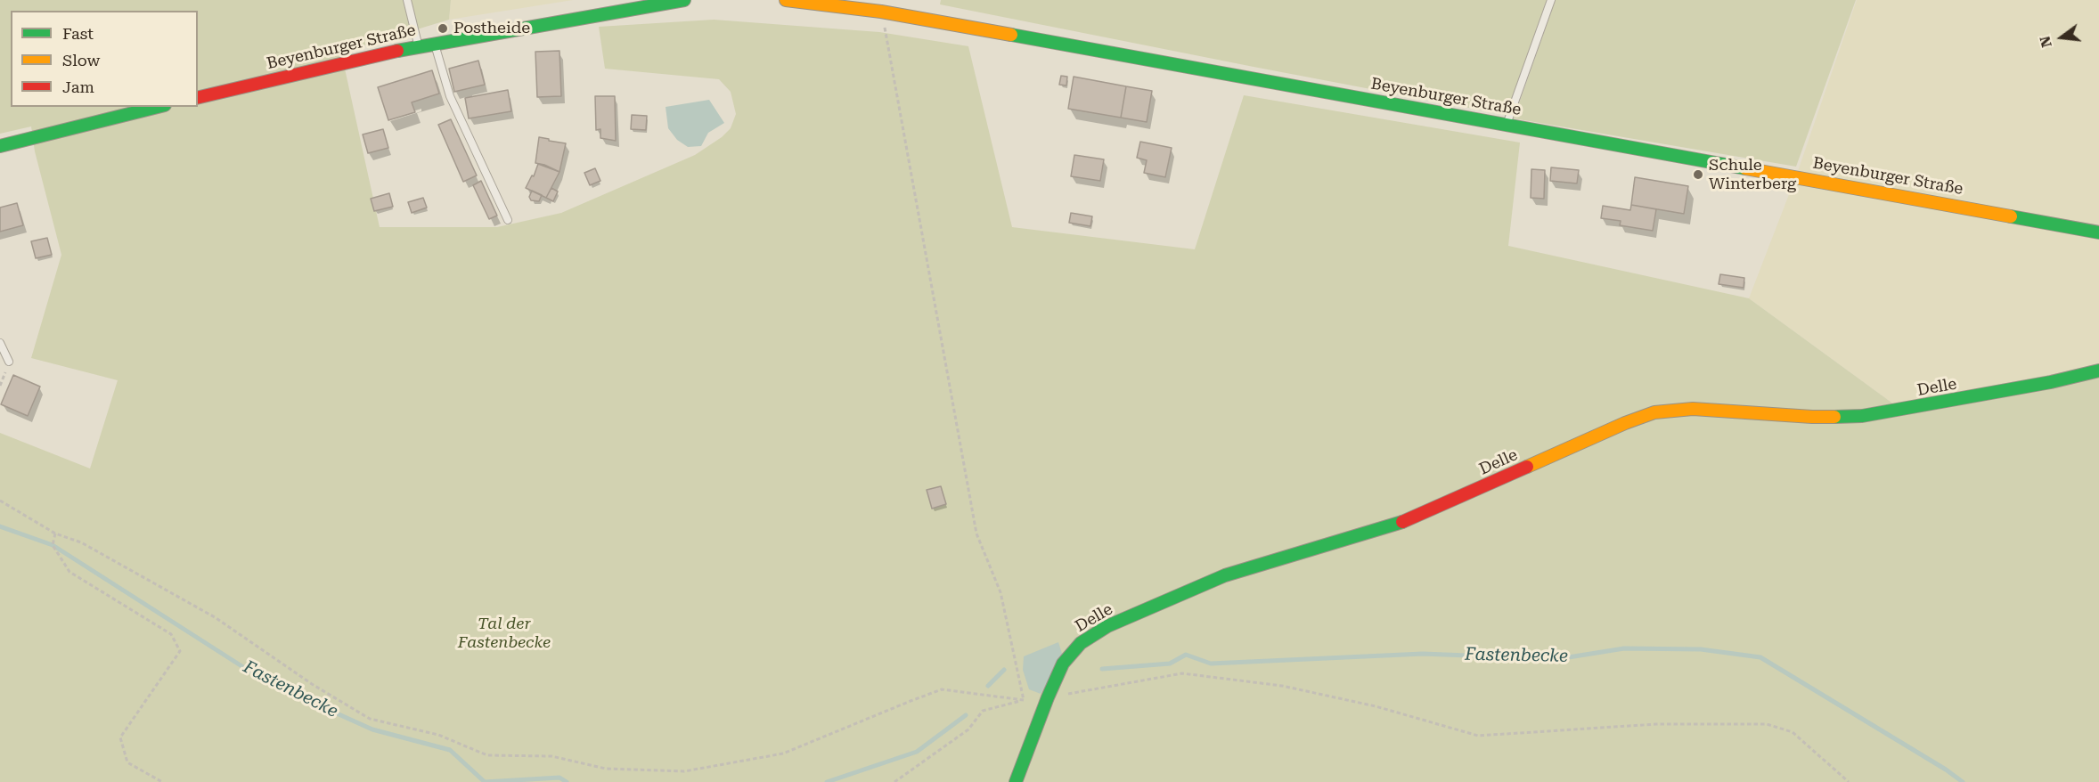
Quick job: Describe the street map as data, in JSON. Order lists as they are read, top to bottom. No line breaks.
{"streets":{"main road":["Beyenburger Straße","Delle"]},"water":["Fastenbecke"],"parks":["Tal der Fastenbecke"],"places":["Postheide","Schule Winterberg"],"legend":["Fast","Slow","Jam"],"north":"left"}
